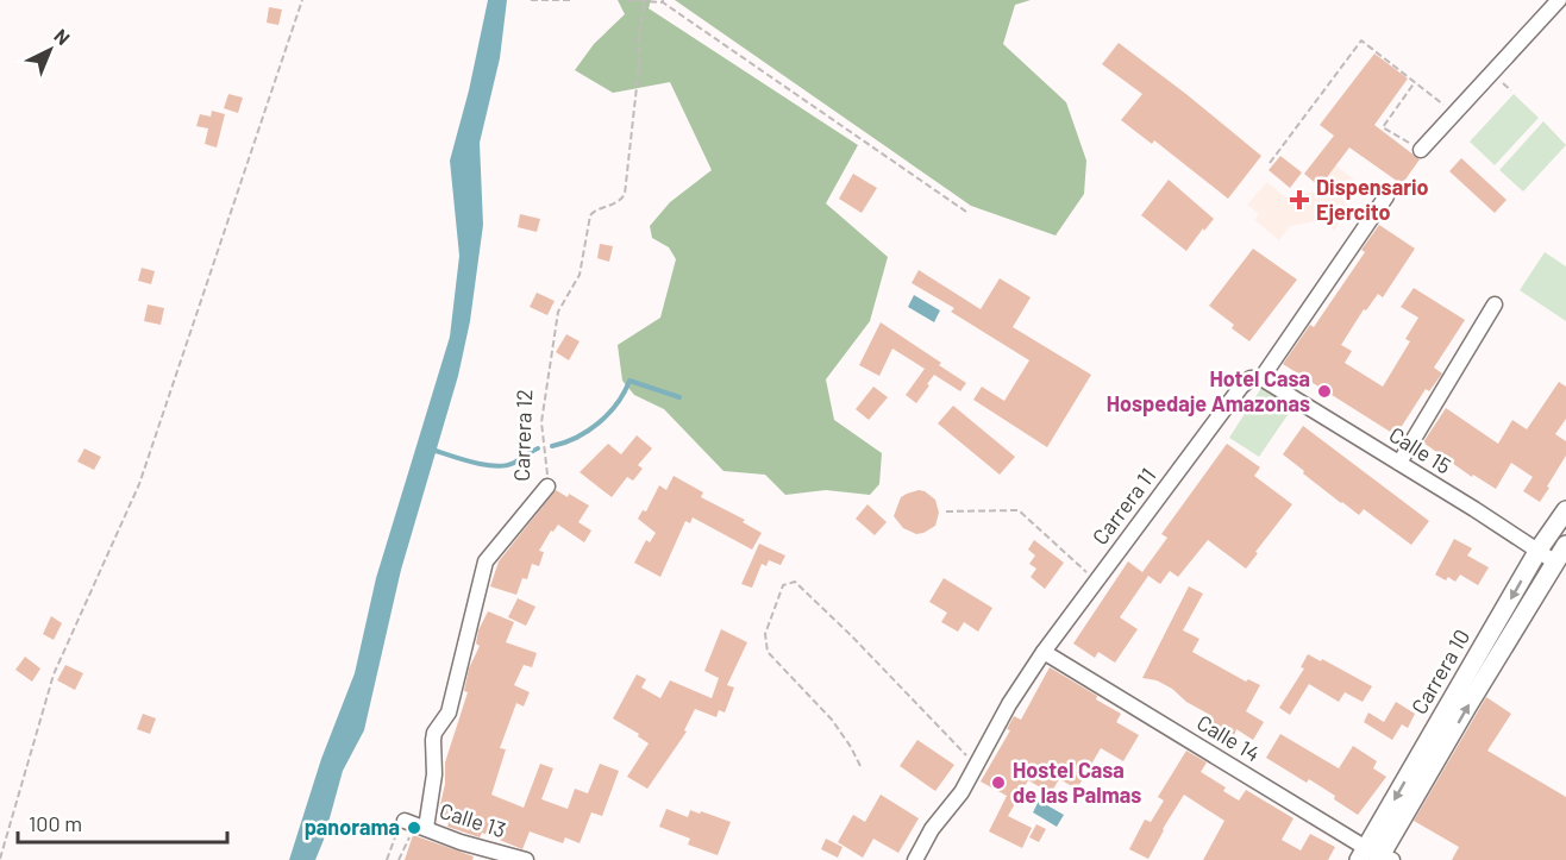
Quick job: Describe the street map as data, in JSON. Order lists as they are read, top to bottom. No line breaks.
{"streets":{"main road":["Carrera 10"],"street":["Carrera 12","Calle 15","Carrera 11","Calle 14","Calle 13"]},"crossings":[["Carrera 12","Calle 13"],["Calle 15","Carrera 11"],["Calle 15","Carrera 10"],["Carrera 11","Calle 14"],["Carrera 10","Calle 14"]],"places":{"health":["Dispensario Ejercito"],"other":["Hotel Casa Hospedaje Amazonas","Hostel Casa de las Palmas","panorama"]},"scale_bar":"100 m","north":"top right"}
